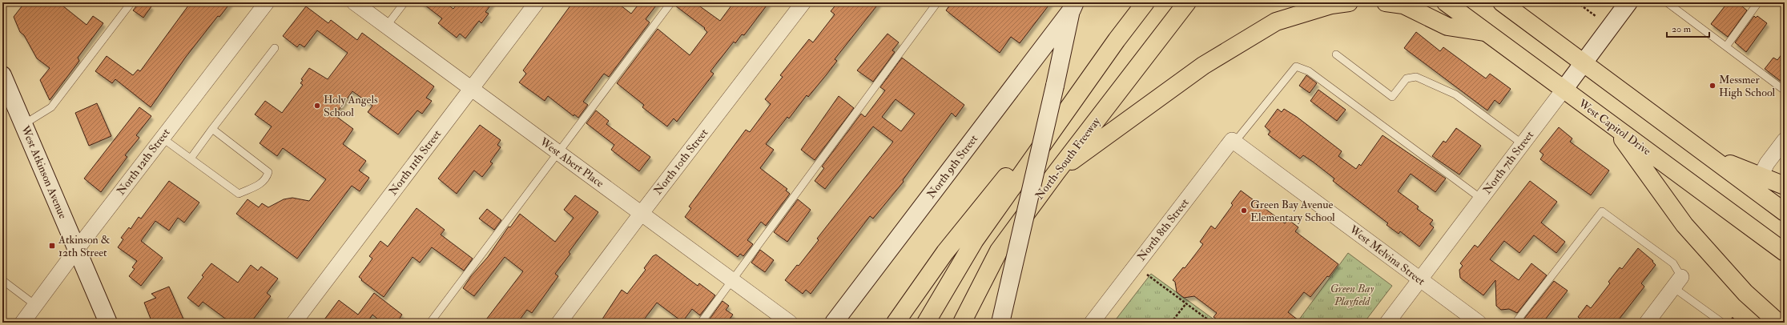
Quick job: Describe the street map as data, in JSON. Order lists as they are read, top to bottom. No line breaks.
{"streets":{"main road":["West Capitol Drive","North-South Freeway"],"street":["North 12th Street","North 10th Street","North 11th Street","West Abert Place","North 7th Street","North 9th Street","West Atkinson Avenue","North 8th Street","West Melvina Street"]},"crossings":[["West Capitol Drive","North 7th Street"],["North 12th Street","West Atkinson Avenue"],["North 10th Street","West Abert Place"],["North 11th Street","West Abert Place"],["North 7th Street","West Melvina Street"],["North 8th Street","West Melvina Street"]],"parks":["Green Bay Playfield"],"places":{"other":["Messmer High School","Holy Angels School","Green Bay Avenue Elementary School"],"transit":["Atkinson & 12th Street"]},"scale_bar":"20 m"}
